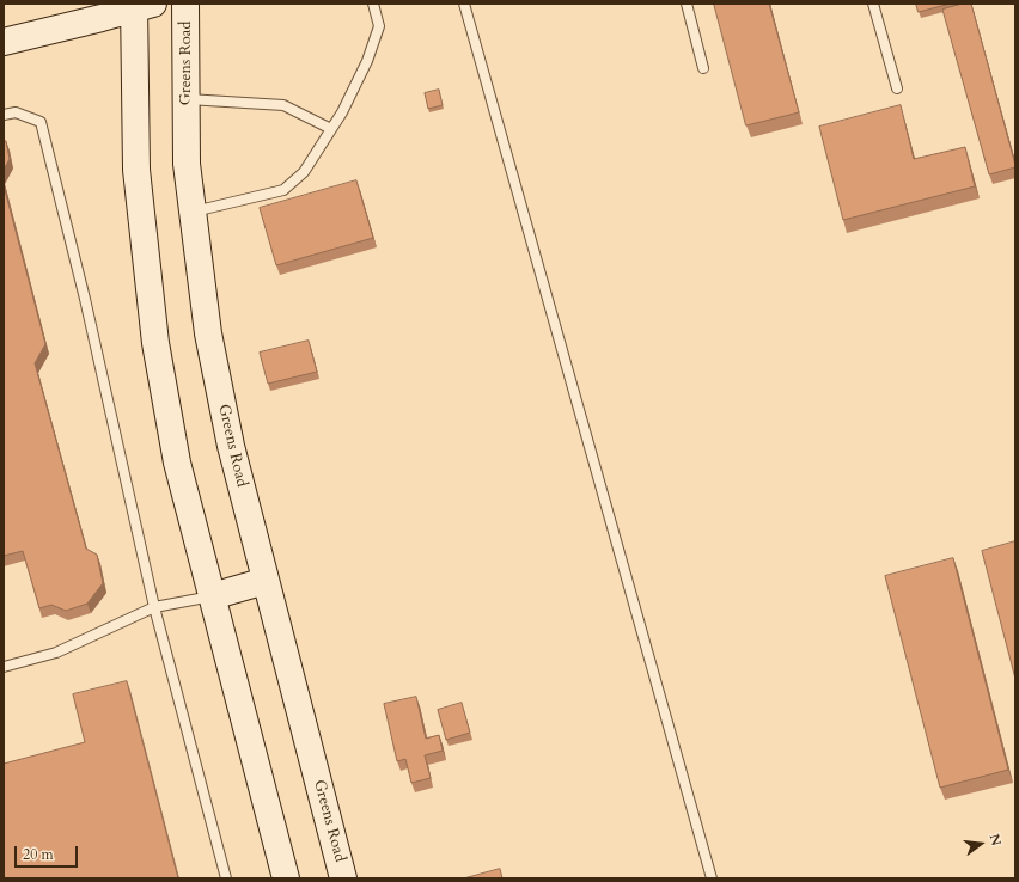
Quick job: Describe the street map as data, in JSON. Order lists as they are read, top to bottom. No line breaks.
{"streets":{"main road":["Greens Road"]},"scale_bar":"20 m","north":"right"}
